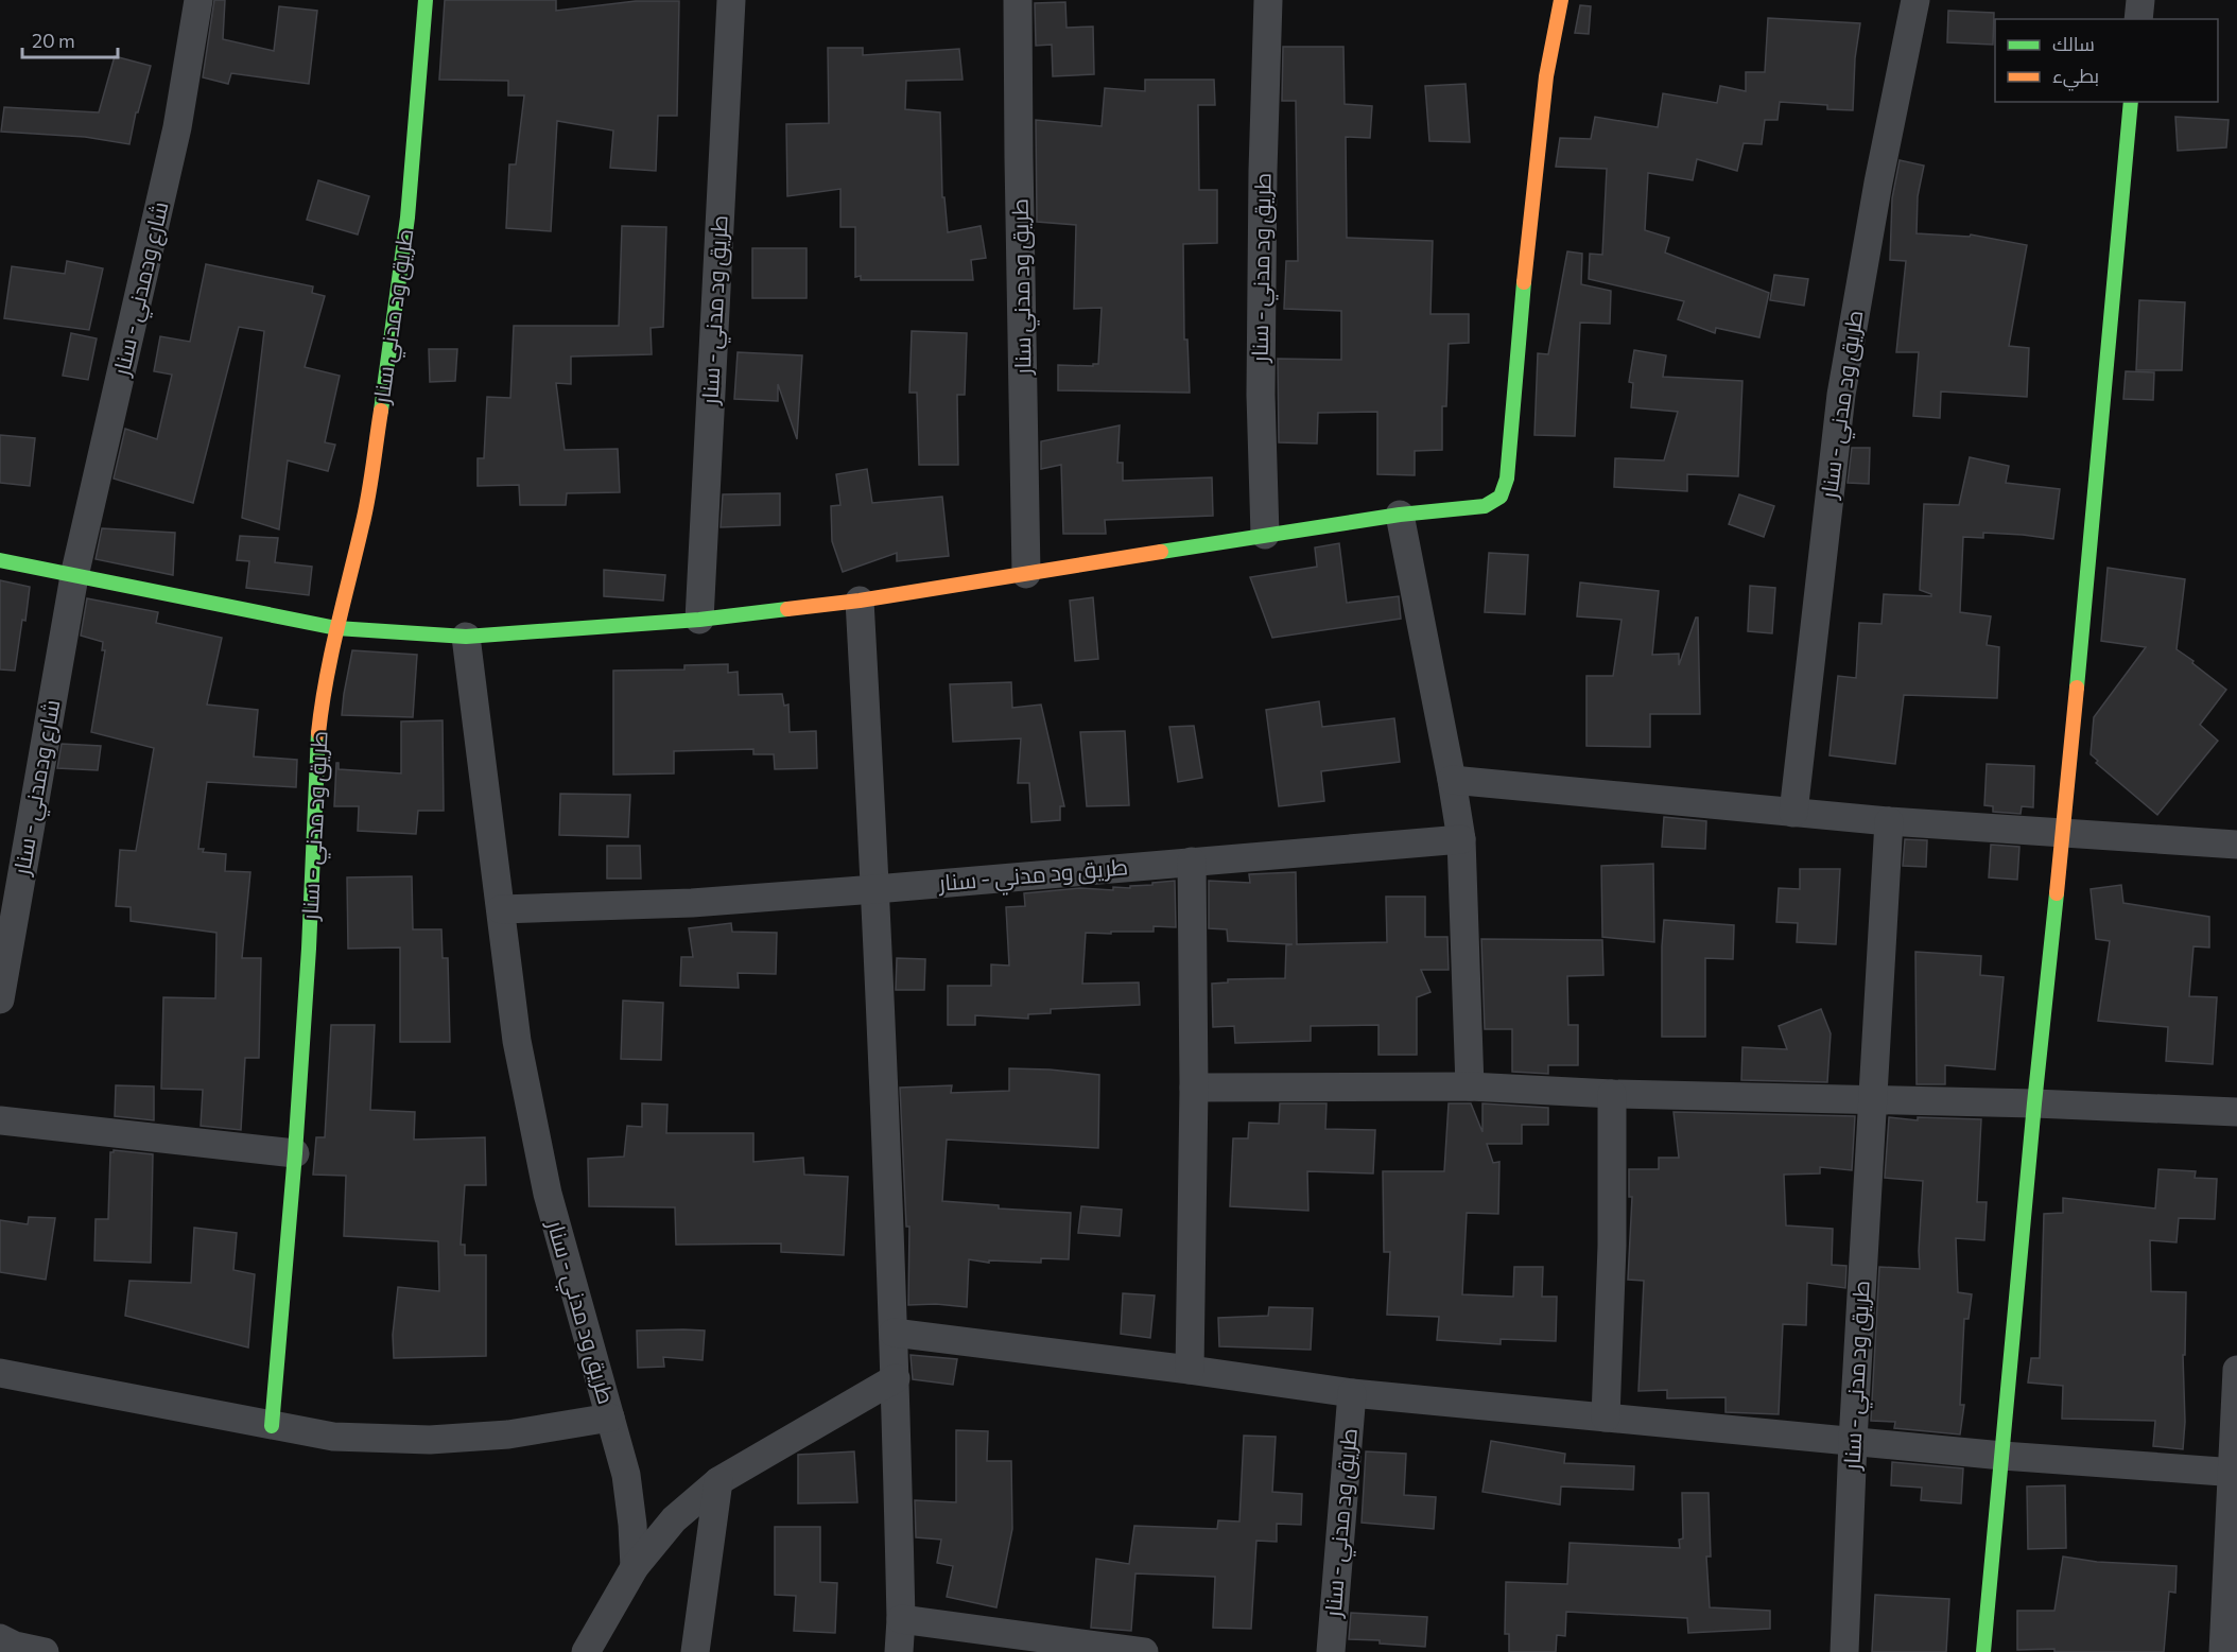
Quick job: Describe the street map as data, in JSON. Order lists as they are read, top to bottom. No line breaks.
{"streets":{"street":["طريق ود مدني - سنار","طريق ود مدني سنار","شارع ودمدني - سنار"]},"crossings":[["طريق ود مدني - سنار","طريق ود مدني سنار"]],"legend":["سالك","بطيء"],"scale_bar":"20 m"}
